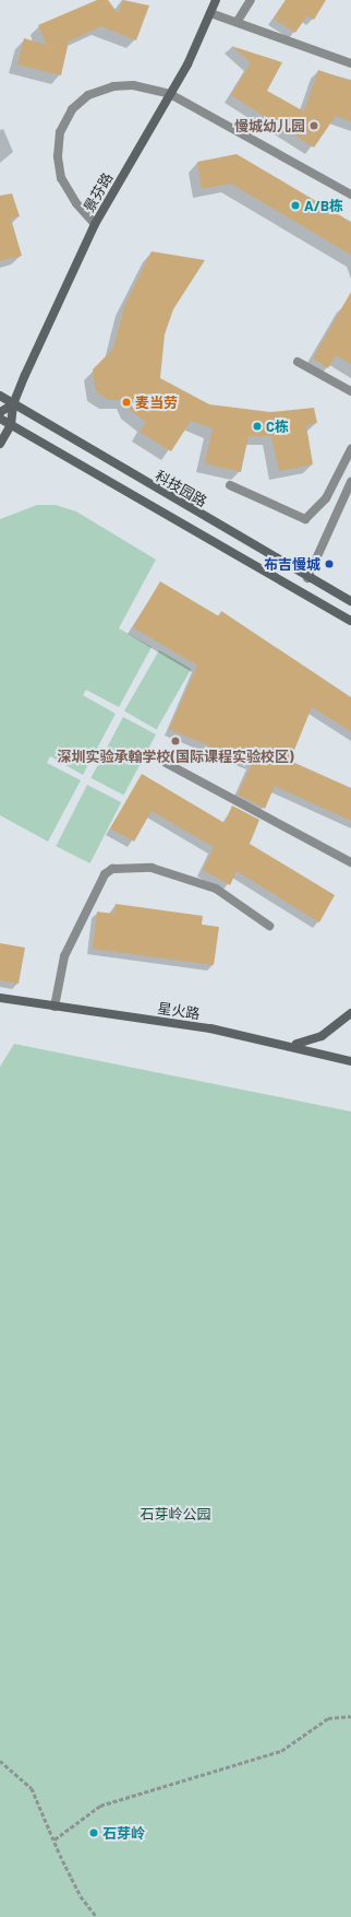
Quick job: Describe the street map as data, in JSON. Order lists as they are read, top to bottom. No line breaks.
{"streets":{"street":["景芬路","科技园路","星火路"]},"crossings":[["景芬路","科技园路"]],"parks":["石芽岭公园"],"places":["慢城幼儿园","A/B栋","麦当劳","C栋","布吉慢城","深圳实验承翰学校(国际课程实验校区)","石芽岭"]}
